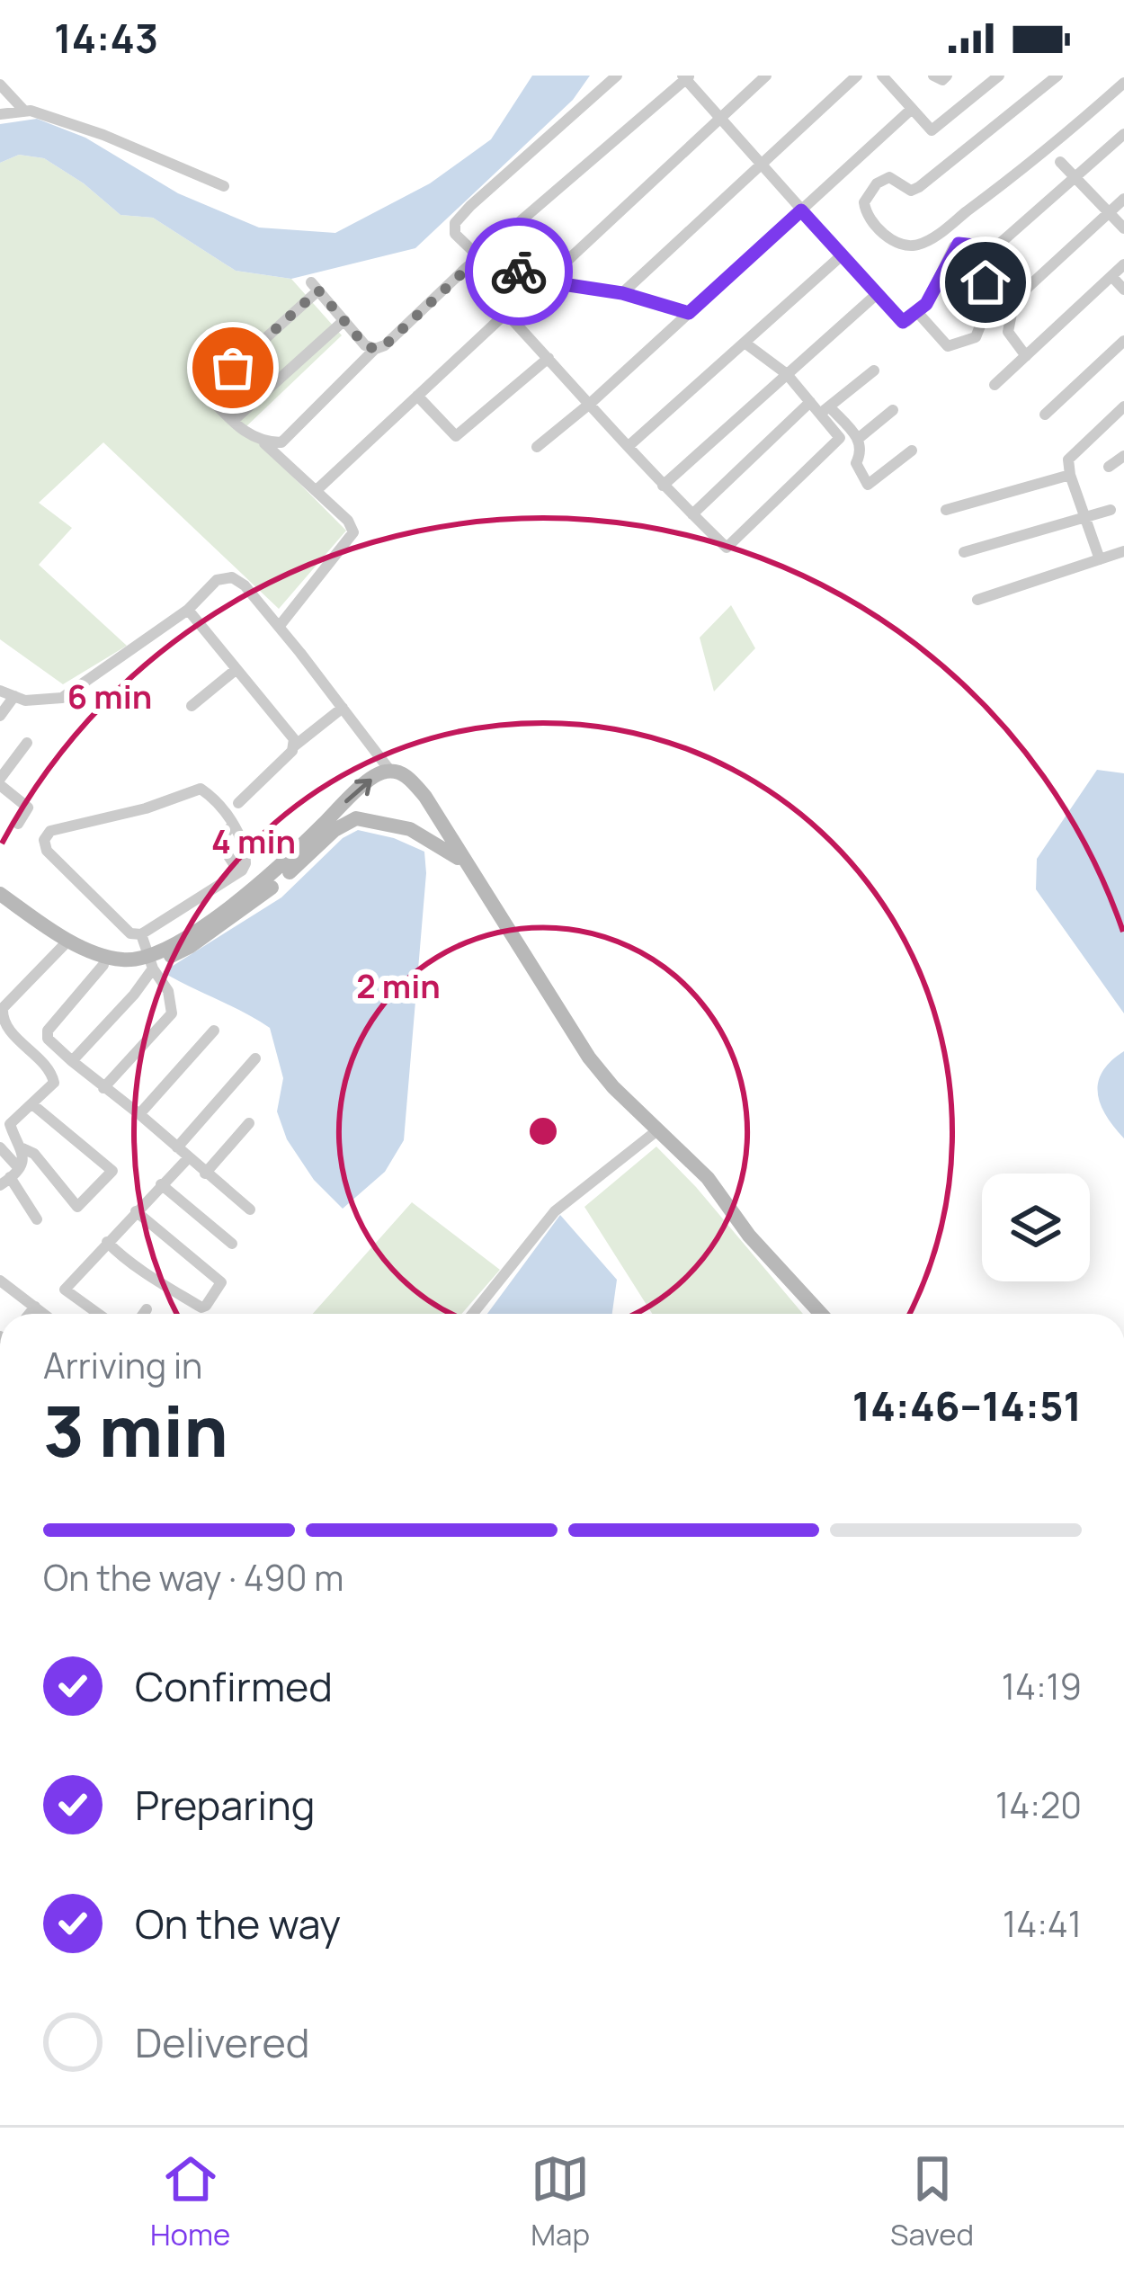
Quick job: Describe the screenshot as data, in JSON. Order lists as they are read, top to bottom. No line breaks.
{"page":{"status":"14:43","heading":["3 min","Arriving in","14:46–14:51"],"bar":"On the way · 490 m","list":[["Confirmed","14:19"],["Preparing","14:20"],["On the way","14:41"],"Delivered"],"tabs":["Home","Map","Saved"]},"rings":["6 min","4 min","2 min"]}
